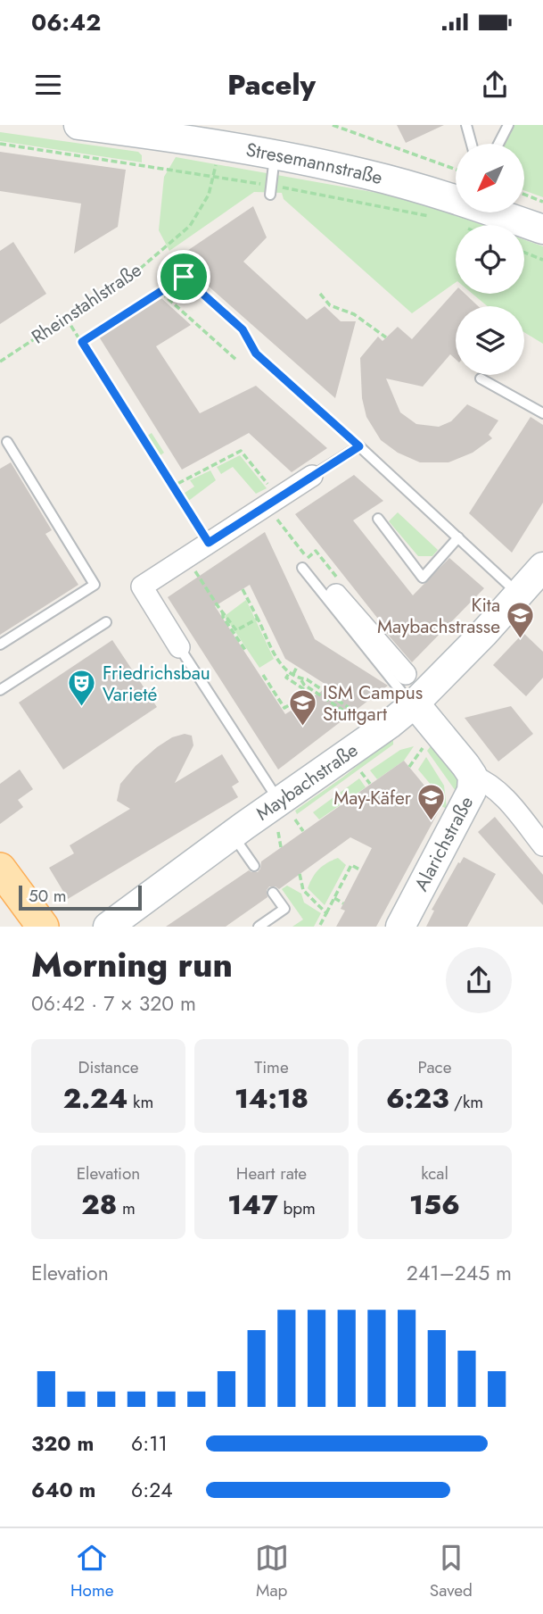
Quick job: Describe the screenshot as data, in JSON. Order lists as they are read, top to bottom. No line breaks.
{"streets":{"main road":["Stresemannstraße","Maybachstraße","Alarichstraße"],"path":["Rheinstahlstraße"]},"crossings":[["Stresemannstraße","Rheinstahlstraße"],["Maybachstraße","Alarichstraße"]],"places":{"school or university":["Kita Maybachstrasse","ISM Campus Stuttgart","May-Käfer"],"theatre":["Friedrichsbau Varieté"]},"scale_bar":"50 m","north":"bottom left","page":{"status":"06:42","header":"Pacely","scale":"50 m","heading":["Morning run","06:42 · 7 × 320 m"],"stats":[["Distance","2.24 km"],["Time","14:18"],["Pace","6:23 /km"],["Elevation","28 m"],["Heart rate","147 bpm"],["kcal","156"]],"chart":["Elevation","241–245 m"],"list":[{"name":"320 m","note":"6:11"},{"name":"640 m","note":"6:24"}],"tabs":["Home","Map","Saved"]}}
